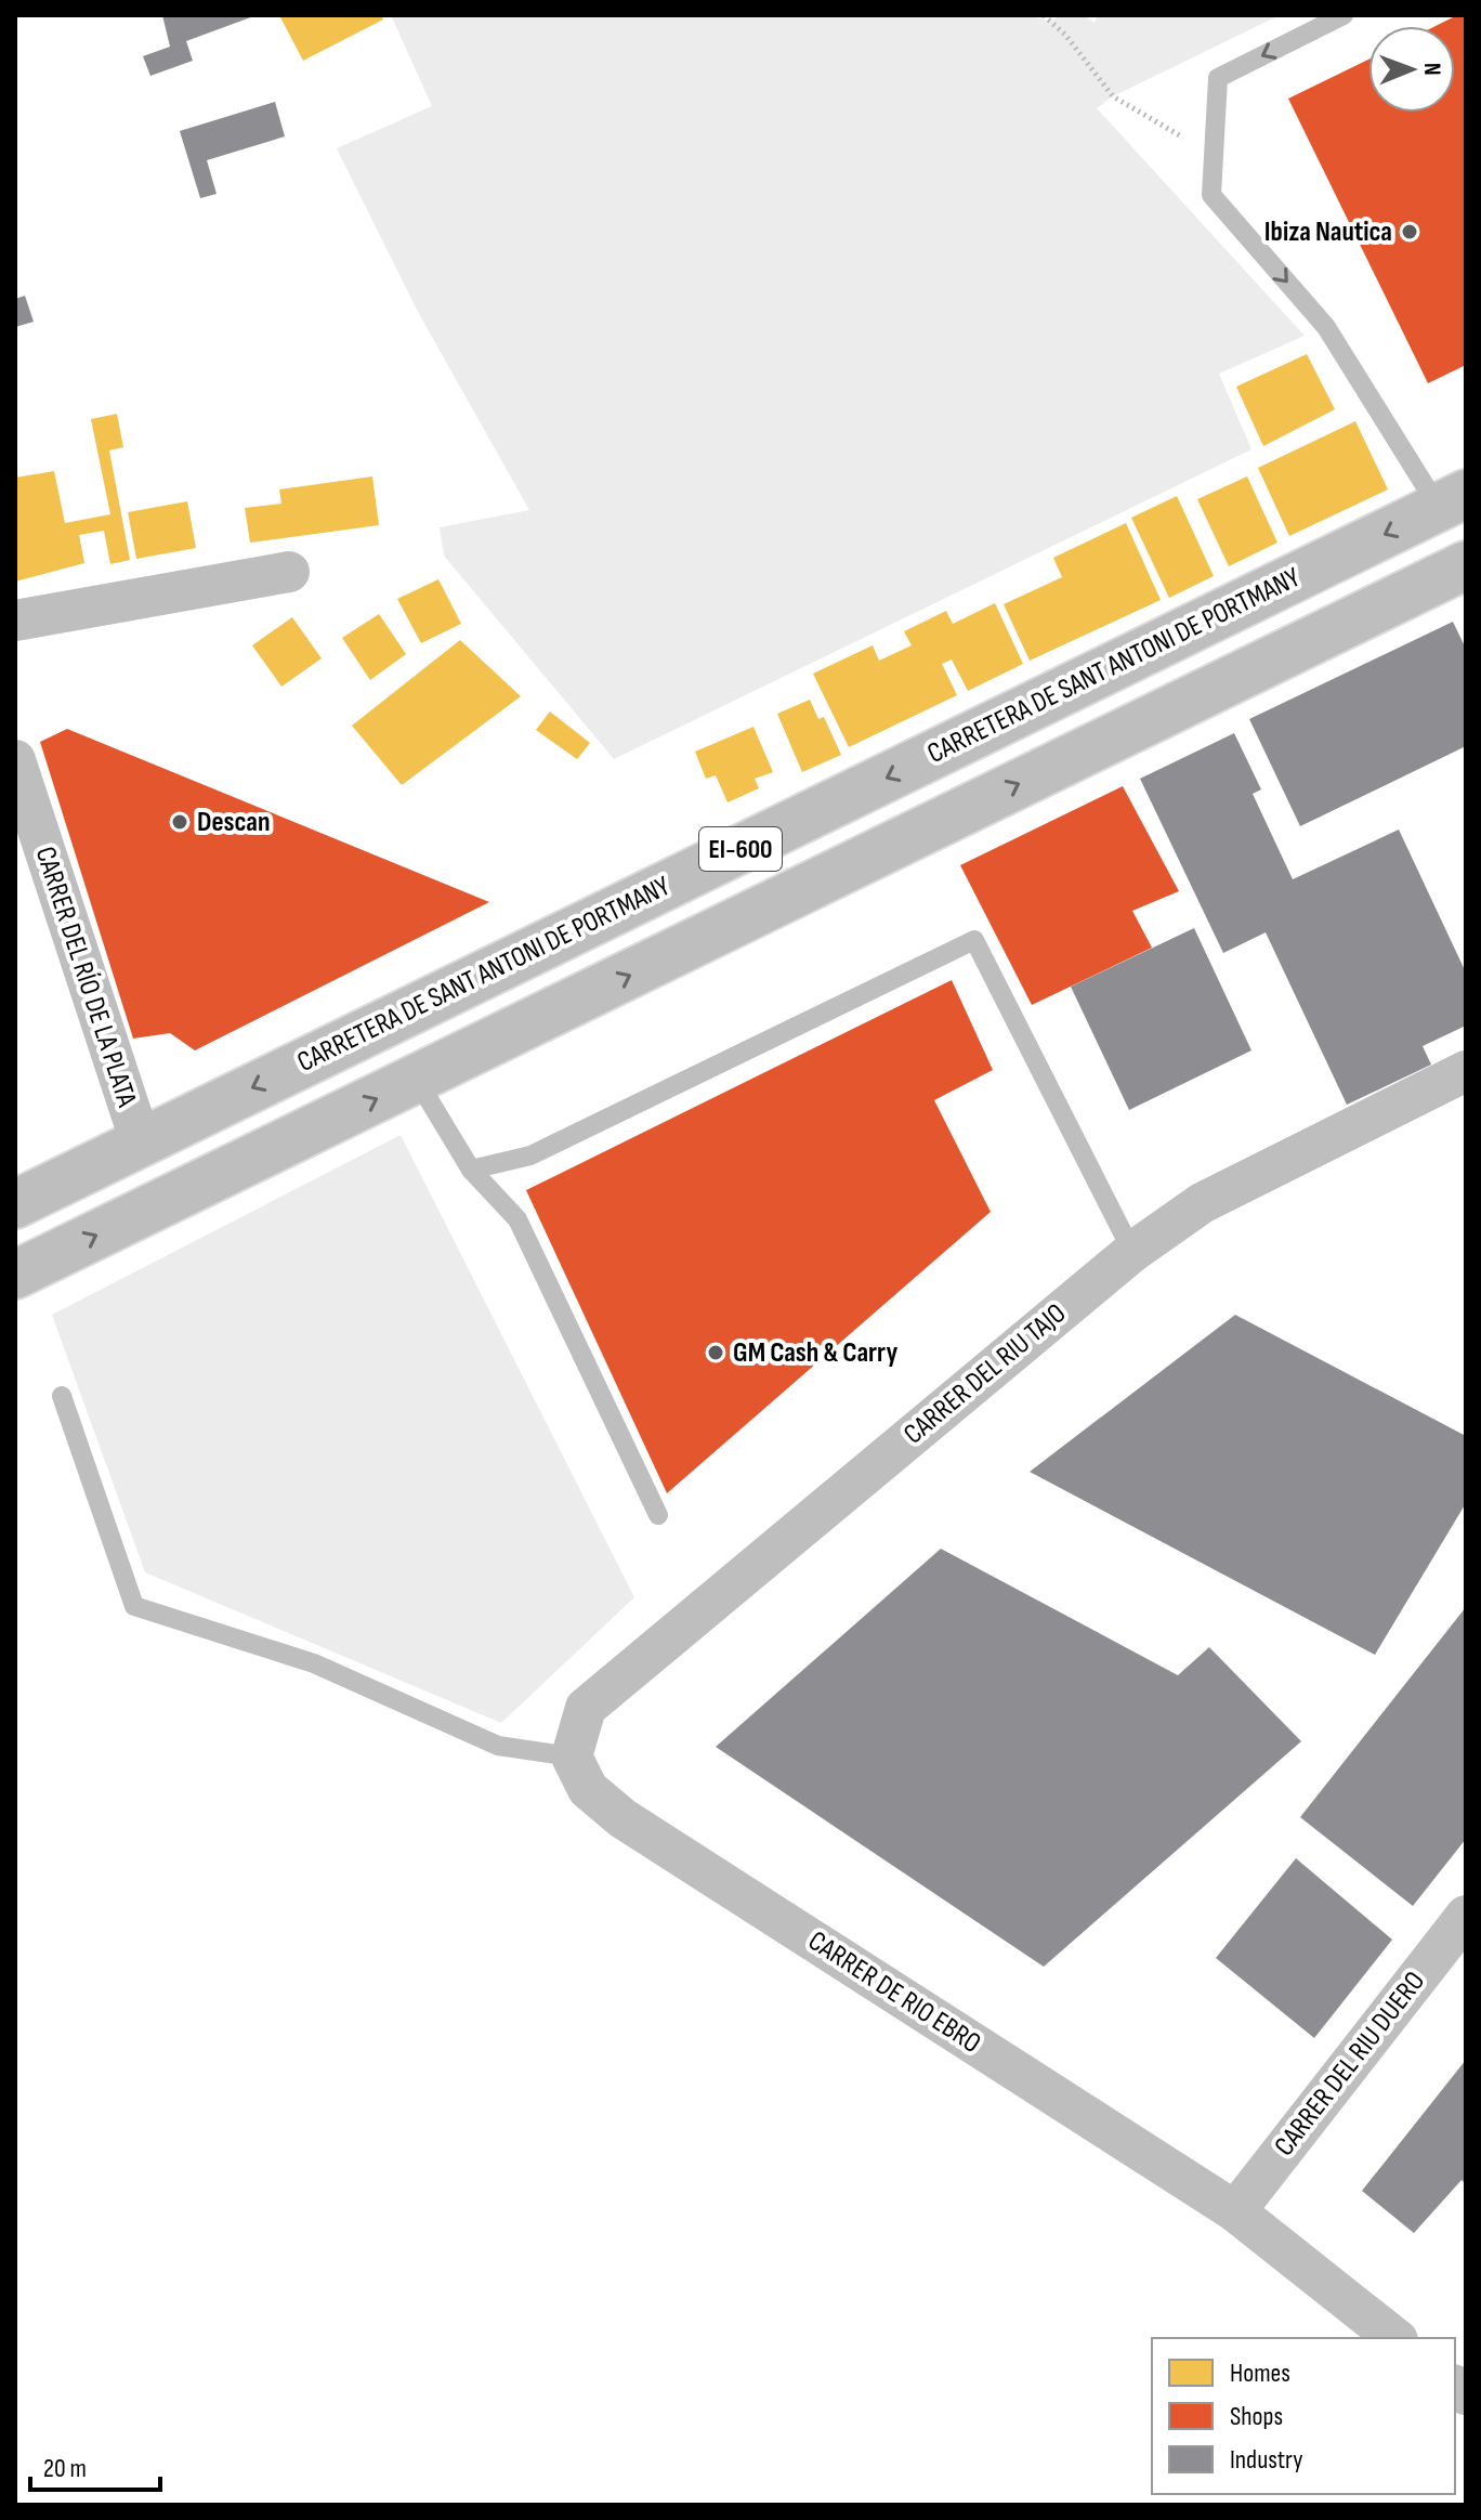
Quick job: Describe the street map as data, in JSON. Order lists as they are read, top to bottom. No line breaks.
{"streets":{"main road":["CARRETERA DE SANT ANTONI DE PORTMANY","EI-600"],"street":["CARRER DEL RÍO DE LA PLATA","CARRER DEL RIU TAJO","CARRER DE RIO EBRO","CARRER DEL RIU DUERO"]},"crossings":[["CARRETERA DE SANT ANTONI DE PORTMANY","CARRER DEL RÍO DE LA PLATA"],["CARRER DEL RIU TAJO","CARRER DE RIO EBRO"],["CARRER DE RIO EBRO","CARRER DEL RIU DUERO"]],"places":["Ibiza Nautica","Descan","GM Cash & Carry"],"legend":["Homes","Shops","Industry"],"scale_bar":"20 m","north":"right"}
